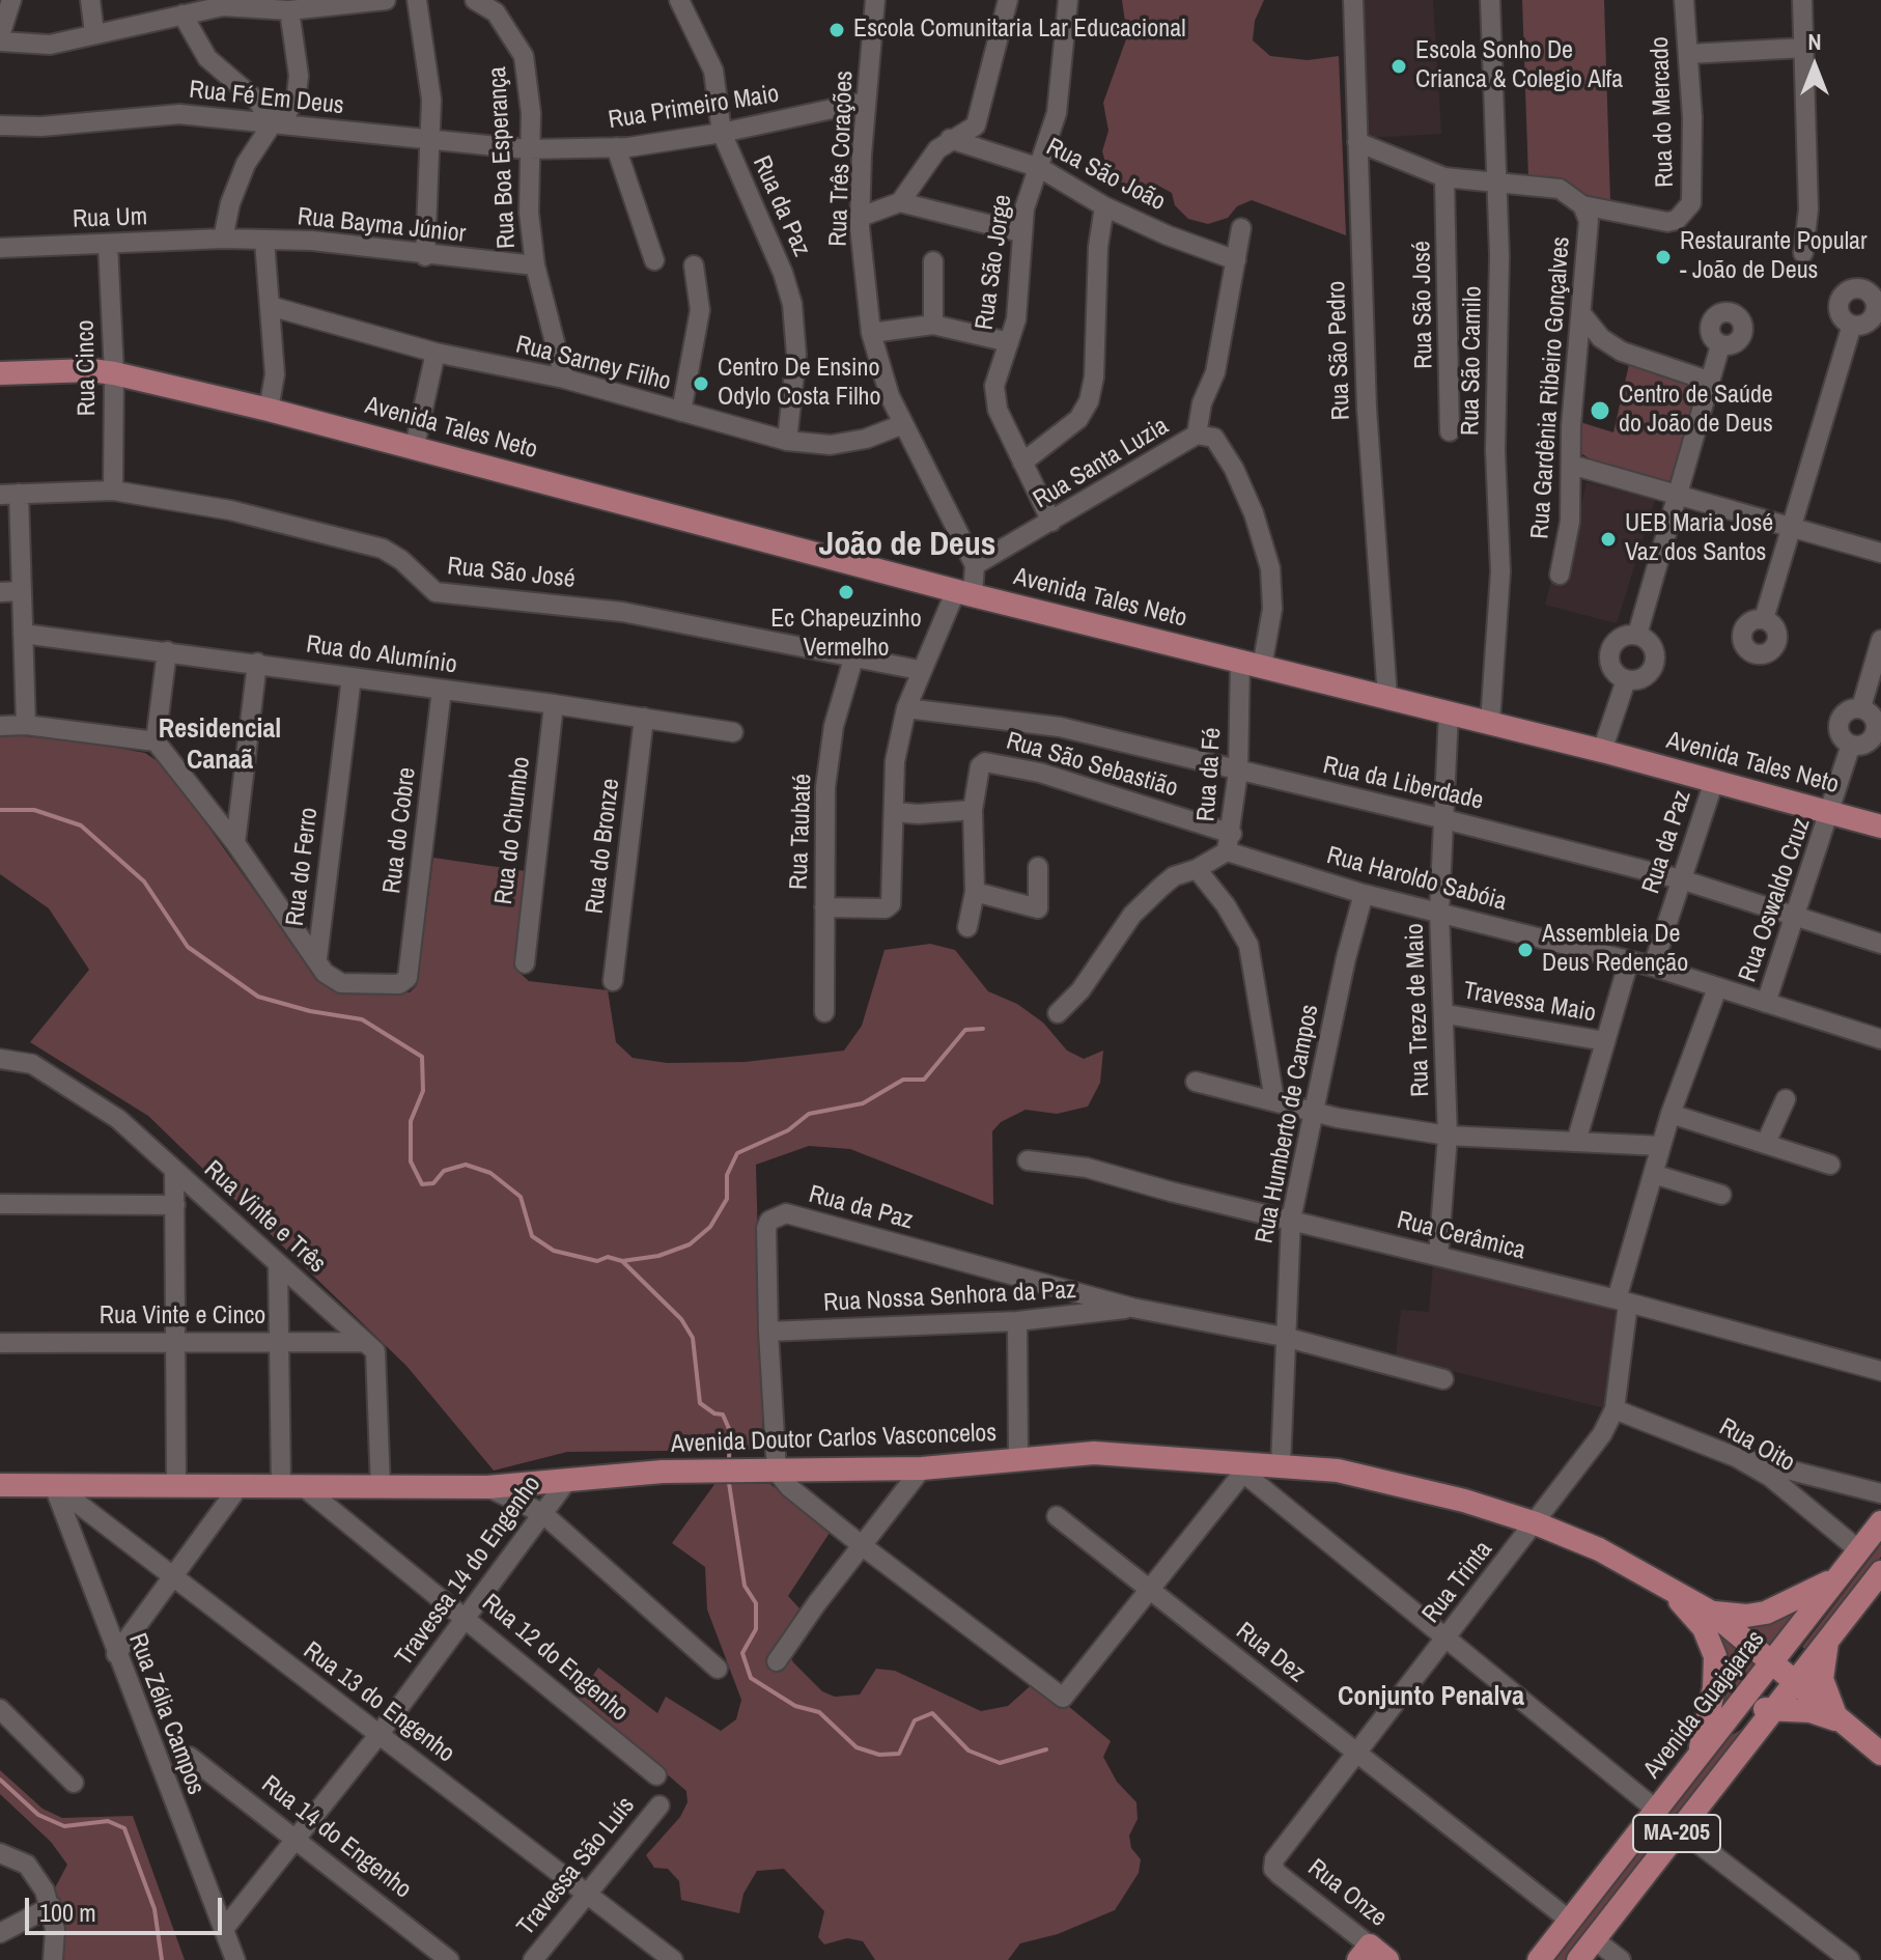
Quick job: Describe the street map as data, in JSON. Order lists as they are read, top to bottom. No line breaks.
{"streets":{"main road":["Avenida Tales Neto","Avenida Doutor Carlos Vasconcelos","Avenida Guajajaras","MA-205"],"street":["Rua Fé Em Deus","Rua Primeiro Maio","Rua do Mercado","Rua Boa Esperança","Rua Três Corações","Rua São João","Rua da Paz","Rua Um","Rua Bayma Júnior","Rua São Jorge","Rua São José","Rua São Pedro","Rua São Camilo","Rua Sarney Filho","Rua Cinco","Rua Gardênia Ribeiro Gonçalves","Rua Santa Luzia","Rua do Alumínio","Rua São Sebastião","Rua da Fé","Rua da Liberdade","Rua do Cobre","Rua do Chumbo","Rua Taubaté","Rua do Bronze","Rua do Ferro","Rua Haroldo Sabóia","Rua Oswaldo Cruz","Travessa Maio","Rua Treze de Maio","Rua Humberto de Campos","Rua Vinte e Três","Rua Cerâmica","Rua Nossa Senhora da Paz","Rua Vinte e Cinco","Rua Oito","Travessa 14 do Engenho","Rua Trinta","Rua Dez","Rua 12 do Engenho","Rua 13 do Engenho","Rua Zélia Campos","Rua 14 do Engenho","Travessa São Luís","Rua Onze"]},"crossings":[["Rua Fé Em Deus","Rua Primeiro Maio"],["Rua Fé Em Deus","Rua Boa Esperança"],["Rua Primeiro Maio","Rua Boa Esperança"],["Rua Primeiro Maio","Rua Três Corações"],["Rua Primeiro Maio","Rua da Paz"],["Rua do Mercado","Rua Gardênia Ribeiro Gonçalves"],["Rua Boa Esperança","Rua Bayma Júnior"],["Rua Boa Esperança","Rua Sarney Filho"],["Rua Três Corações","Rua Sarney Filho"],["Rua Três Corações","Rua Santa Luzia"],["Rua São João","Rua São Jorge"],["Rua São João","Rua Santa Luzia"],["Rua da Paz","Rua Sarney Filho"],["Rua da Paz","Avenida Tales Neto"],["Rua da Paz","Rua da Liberdade"],["Rua da Paz","Rua Haroldo Sabóia"],["Rua da Paz","Rua Humberto de Campos"],["Rua da Paz","Rua Nossa Senhora da Paz"],["Rua da Paz","Avenida Doutor Carlos Vasconcelos"],["Rua Um","Rua Bayma Júnior"],["Rua Um","Rua Cinco"],["Rua São Jorge","Rua Santa Luzia"],["Rua São José","Rua Cinco"],["Rua São José","Rua Taubaté"],["Rua São Pedro","Avenida Tales Neto"],["Rua São Camilo","Avenida Tales Neto"],["Rua Cinco","Avenida Tales Neto"],["Avenida Tales Neto","Rua da Fé"],["Avenida Tales Neto","Rua Oswaldo Cruz"],["Avenida Tales Neto","Rua Treze de Maio"],["Rua Santa Luzia","Rua da Fé"],["Rua do Alumínio","Rua do Cobre"],["Rua do Alumínio","Rua do Chumbo"],["Rua do Alumínio","Rua do Bronze"],["Rua do Alumínio","Rua do Ferro"],["Rua São Sebastião","Rua da Fé"],["Rua São Sebastião","Rua Haroldo Sabóia"],["Rua da Fé","Rua da Liberdade"],["Rua da Fé","Rua Haroldo Sabóia"],["Rua da Liberdade","Rua Oswaldo Cruz"],["Rua da Liberdade","Rua Treze de Maio"],["Rua do Cobre","Rua do Ferro"],["Rua Haroldo Sabóia","Rua Oswaldo Cruz"],["Rua Haroldo Sabóia","Rua Treze de Maio"],["Rua Haroldo Sabóia","Rua Humberto de Campos"],["Rua Haroldo Sabóia","Rua Trinta"],["Travessa Maio","Rua Treze de Maio"],["Rua Treze de Maio","Rua Cerâmica"],["Rua Humberto de Campos","Rua Cerâmica"],["Rua Humberto de Campos","Avenida Doutor Carlos Vasconcelos"],["Rua Vinte e Três","Rua Vinte e Cinco"],["Rua Vinte e Três","Avenida Doutor Carlos Vasconcelos"],["Rua Cerâmica","Rua Trinta"],["Avenida Doutor Carlos Vasconcelos","Travessa 14 do Engenho"],["Avenida Doutor Carlos Vasconcelos","Rua Trinta"],["Avenida Doutor Carlos Vasconcelos","Rua 12 do Engenho"],["Avenida Doutor Carlos Vasconcelos","Rua 13 do Engenho"],["Avenida Doutor Carlos Vasconcelos","Avenida Guajajaras"],["Avenida Doutor Carlos Vasconcelos","Rua Zélia Campos"],["Avenida Doutor Carlos Vasconcelos","MA-205"],["Rua Oito","Rua Trinta"],["Rua Oito","Avenida Guajajaras"],["Travessa 14 do Engenho","Rua 12 do Engenho"],["Travessa 14 do Engenho","Rua 13 do Engenho"],["Travessa 14 do Engenho","Rua Zélia Campos"],["Travessa 14 do Engenho","Rua 14 do Engenho"],["Rua Trinta","Rua Dez"],["Rua Trinta","Rua Onze"],["Rua Dez","Avenida Guajajaras"],["Rua 13 do Engenho","Rua Zélia Campos"],["Rua 13 do Engenho","Travessa São Luís"]],"districts":["João de Deus","Residencial Canaã","Conjunto Penalva"],"places":["Escola Comunitaria Lar Educacional","Escola Sonho De Crianca & Colegio Alfa","Restaurante Popular - João de Deus","Centro De Ensino Odylo Costa Filho","Centro de Saúde do João de Deus","UEB Maria José Vaz dos Santos","Ec Chapeuzinho Vermelho","Assembleia De Deus Redenção"],"scale_bar":"100 m","north":"top"}
